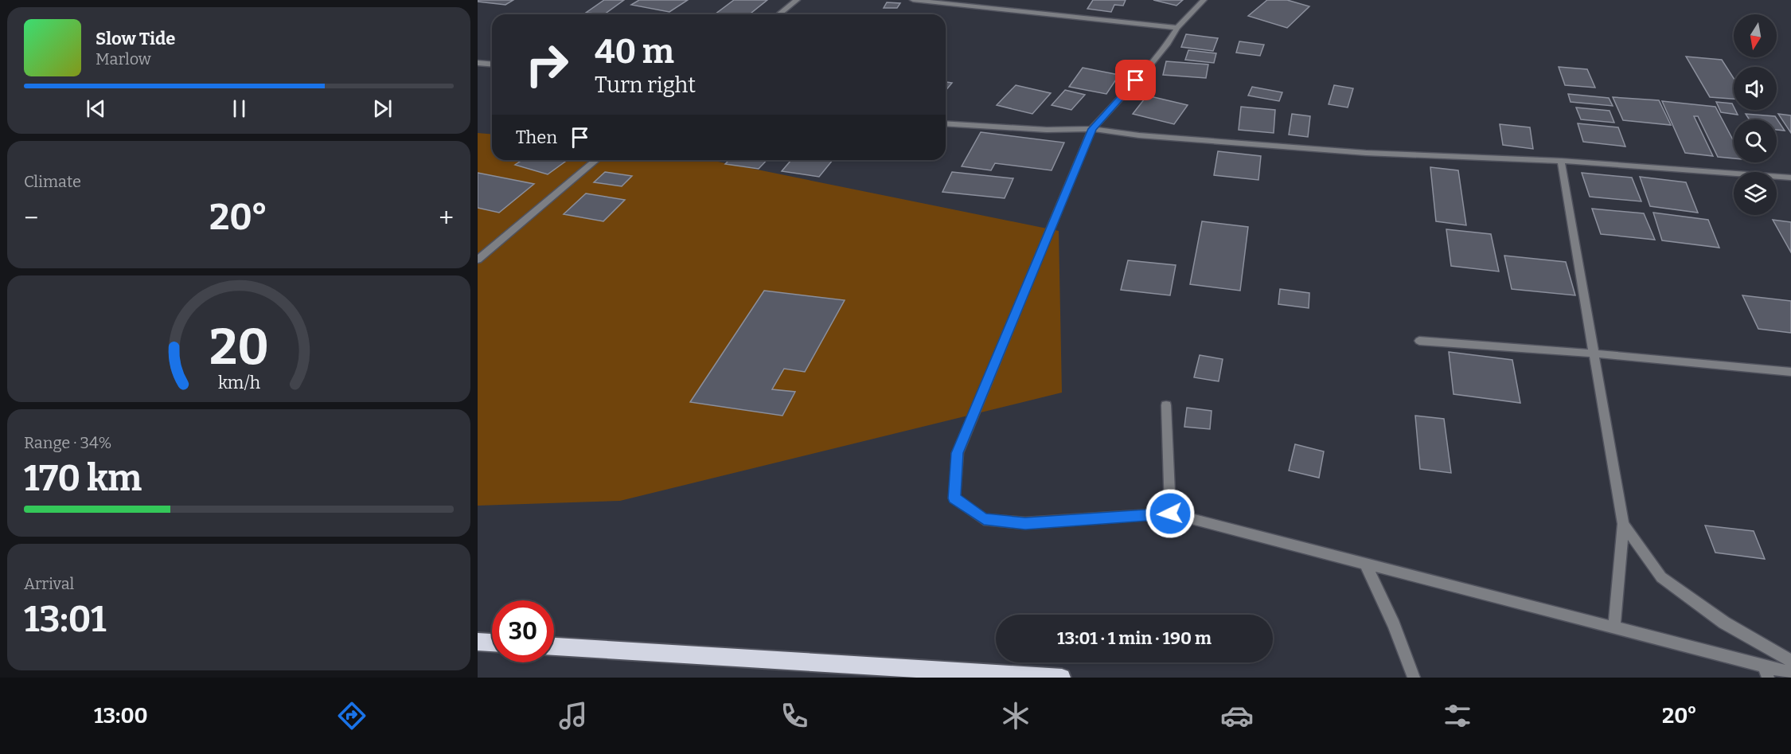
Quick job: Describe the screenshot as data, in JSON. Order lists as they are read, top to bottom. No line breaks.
{"north":"bottom","page":{"turn":["40 m","Turn right"],"song":["Slow Tide","Marlow"],"then":"Then","tile":["Climate",["Range · 34%","170 km"],["Arrival","13:01"]],"heat":["−","20°","+"],"limit":"30","trip":"13:01 · 1 min · 190 m","tabs":["13:00","20°"],"gauge":["20","km/h"]}}
